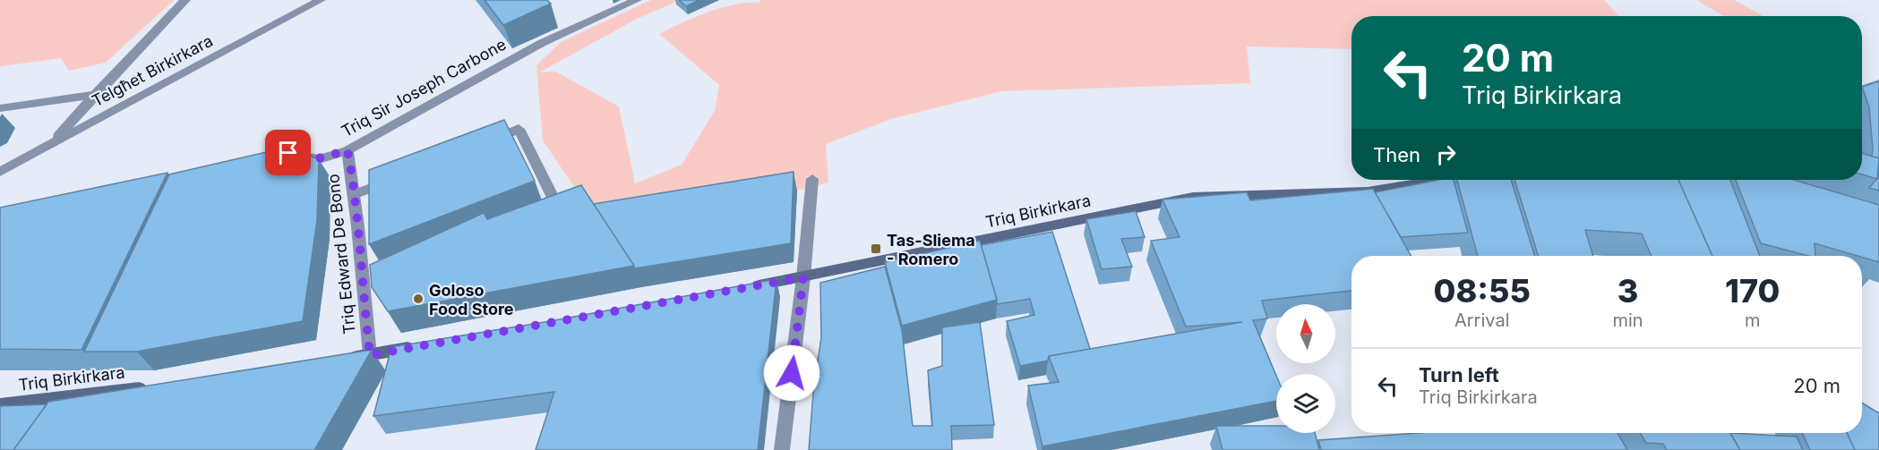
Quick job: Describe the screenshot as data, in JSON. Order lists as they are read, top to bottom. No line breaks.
{"streets":{"main road":["Triq Birkirkara"],"street":["Telgħet Birkirkara","Triq Sir Joseph Carbone","Triq Edward De Bono"]},"crossings":[["Triq Sir Joseph Carbone","Triq Edward De Bono"]],"places":{"transit":["Tas-Sliema - Romero"],"other":["Goloso Food Store"]},"north":"top","page":{"turn":["20 m","Triq Birkirkara"],"then":"Then","eta":["08:55","Arrival","3","min","170","m"],"list":[{"name":"Turn left","note":"Triq Birkirkara","value":"20 m"}]}}
